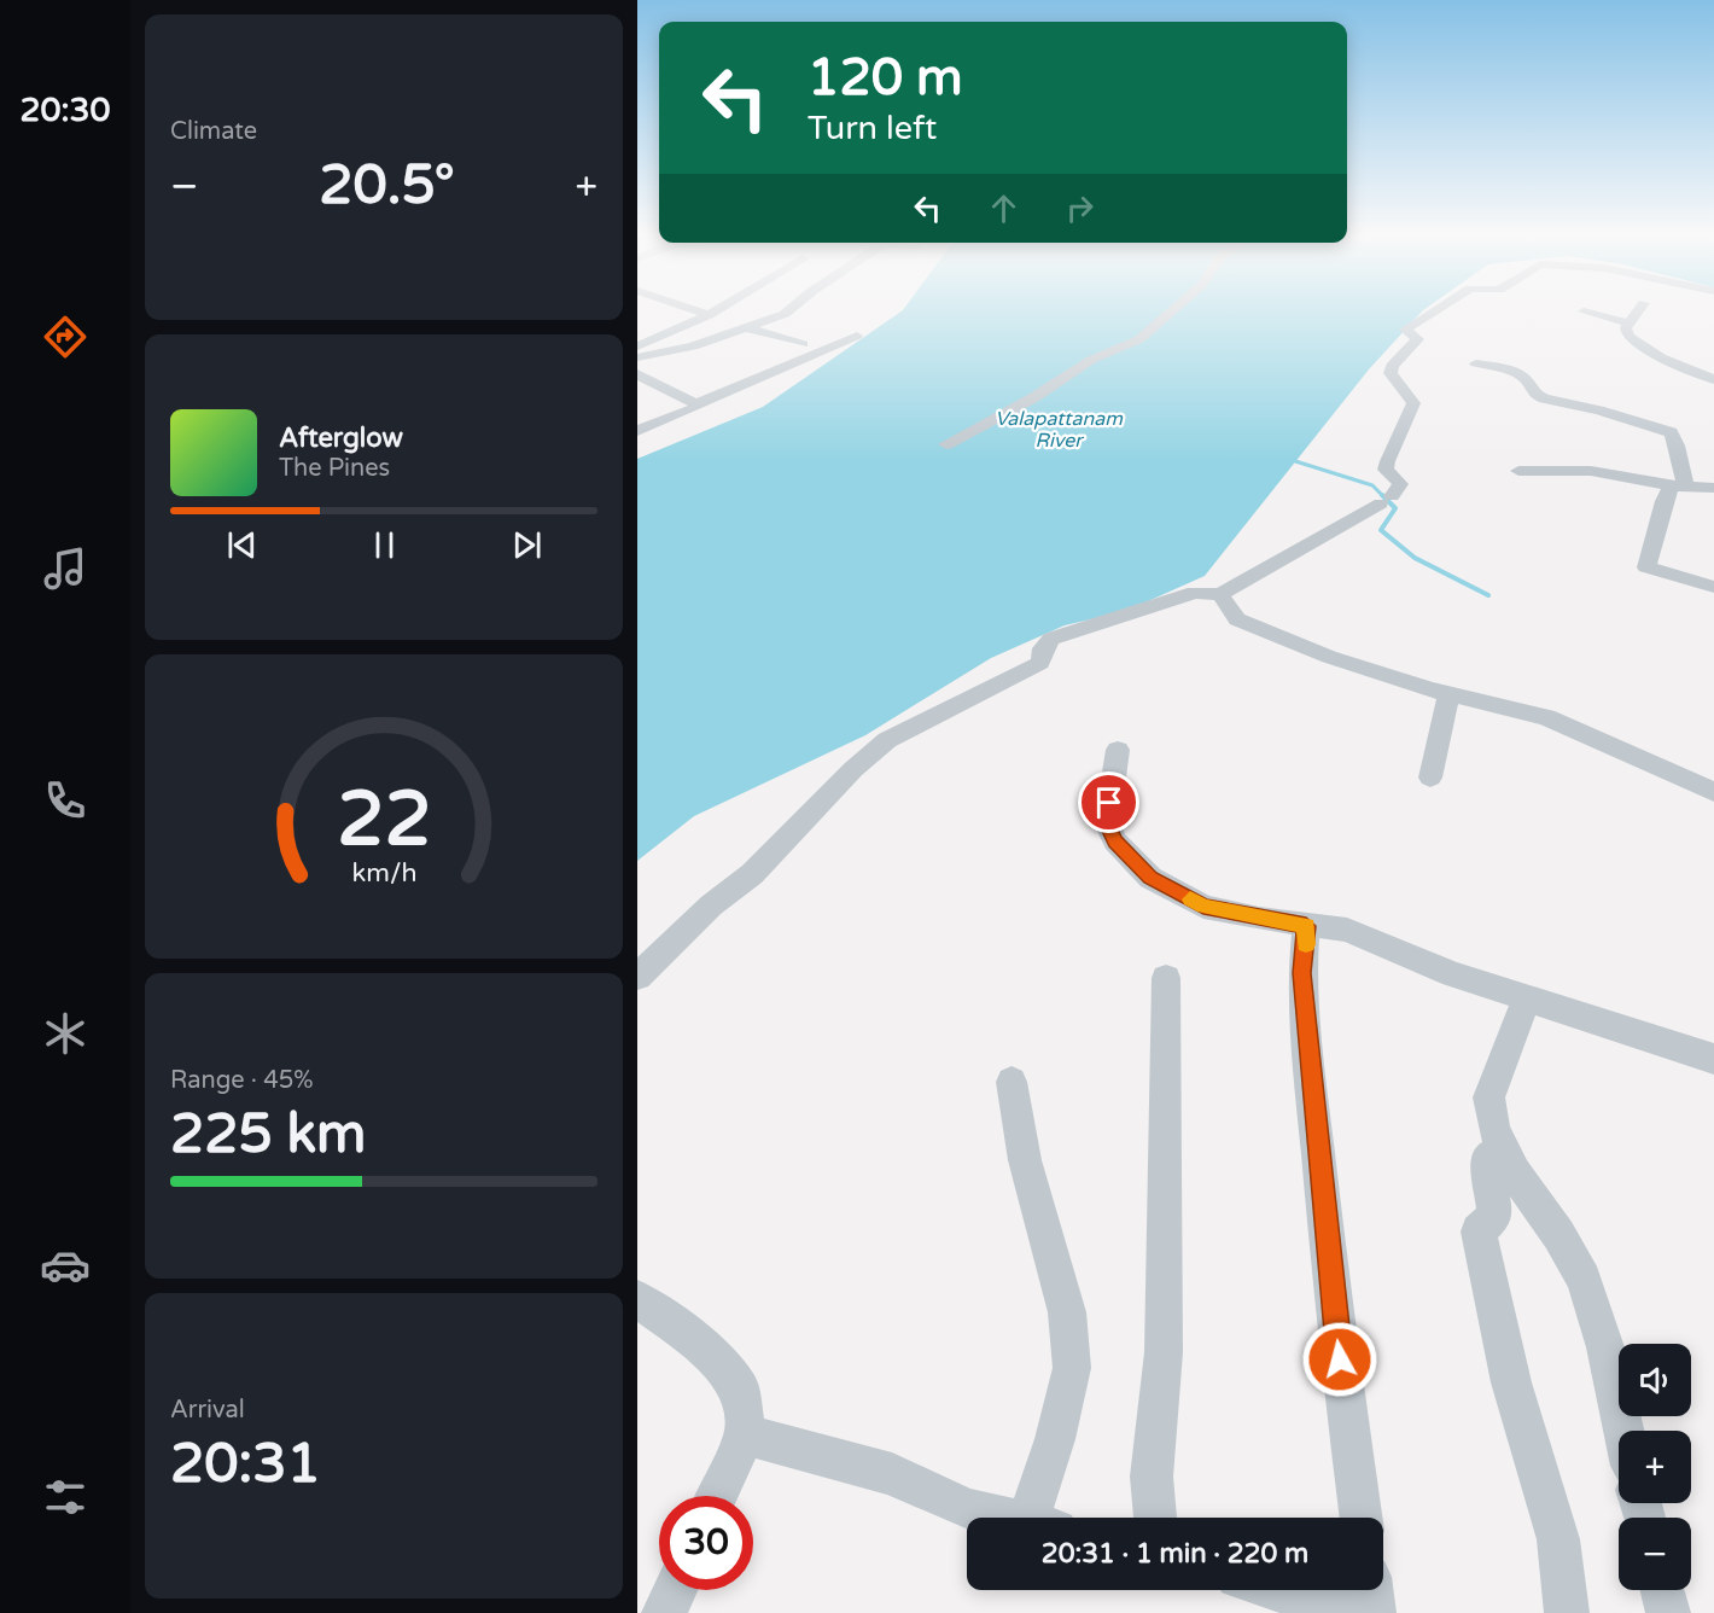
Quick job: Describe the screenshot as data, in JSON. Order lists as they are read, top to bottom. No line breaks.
{"water":["Valapattanam River"],"page":{"tabs":"20:30","tile":["Climate",["Range · 45%","225 km"],["Arrival","20:31"]],"turn":["120 m","Turn left"],"heat":["−","20.5°","+"],"song":["Afterglow","The Pines"],"map_buttons":["+","−"],"limit":"30","trip":"20:31 · 1 min · 220 m","gauge":["22","km/h"]}}
